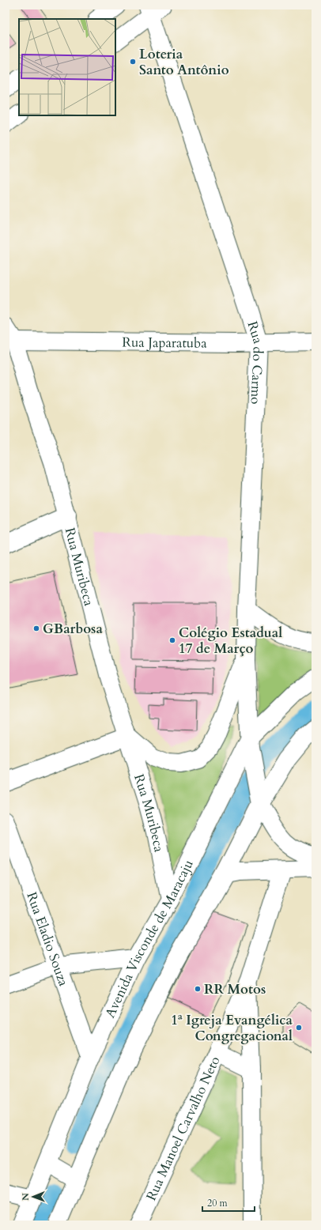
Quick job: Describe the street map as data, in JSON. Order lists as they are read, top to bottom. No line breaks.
{"streets":{"street":["Rua Japaratuba","Rua do Carmo","Rua Muribeca","Rua Eladio Souza","Avenida Visconde de Maracaju","Rua Manoel Carvalho Neto"]},"crossings":[["Rua Japaratuba","Rua do Carmo"],["Rua Japaratuba","Rua Muribeca"],["Rua do Carmo","Avenida Visconde de Maracaju"],["Rua Muribeca","Avenida Visconde de Maracaju"],["Rua Eladio Souza","Avenida Visconde de Maracaju"]],"places":["Loteria Santo Antônio","GBarbosa","Colégio Estadual 17 de Março","RR Motos","1ª Igreja Evangélica Congregacional"],"scale_bar":"20 m","north":"left"}
